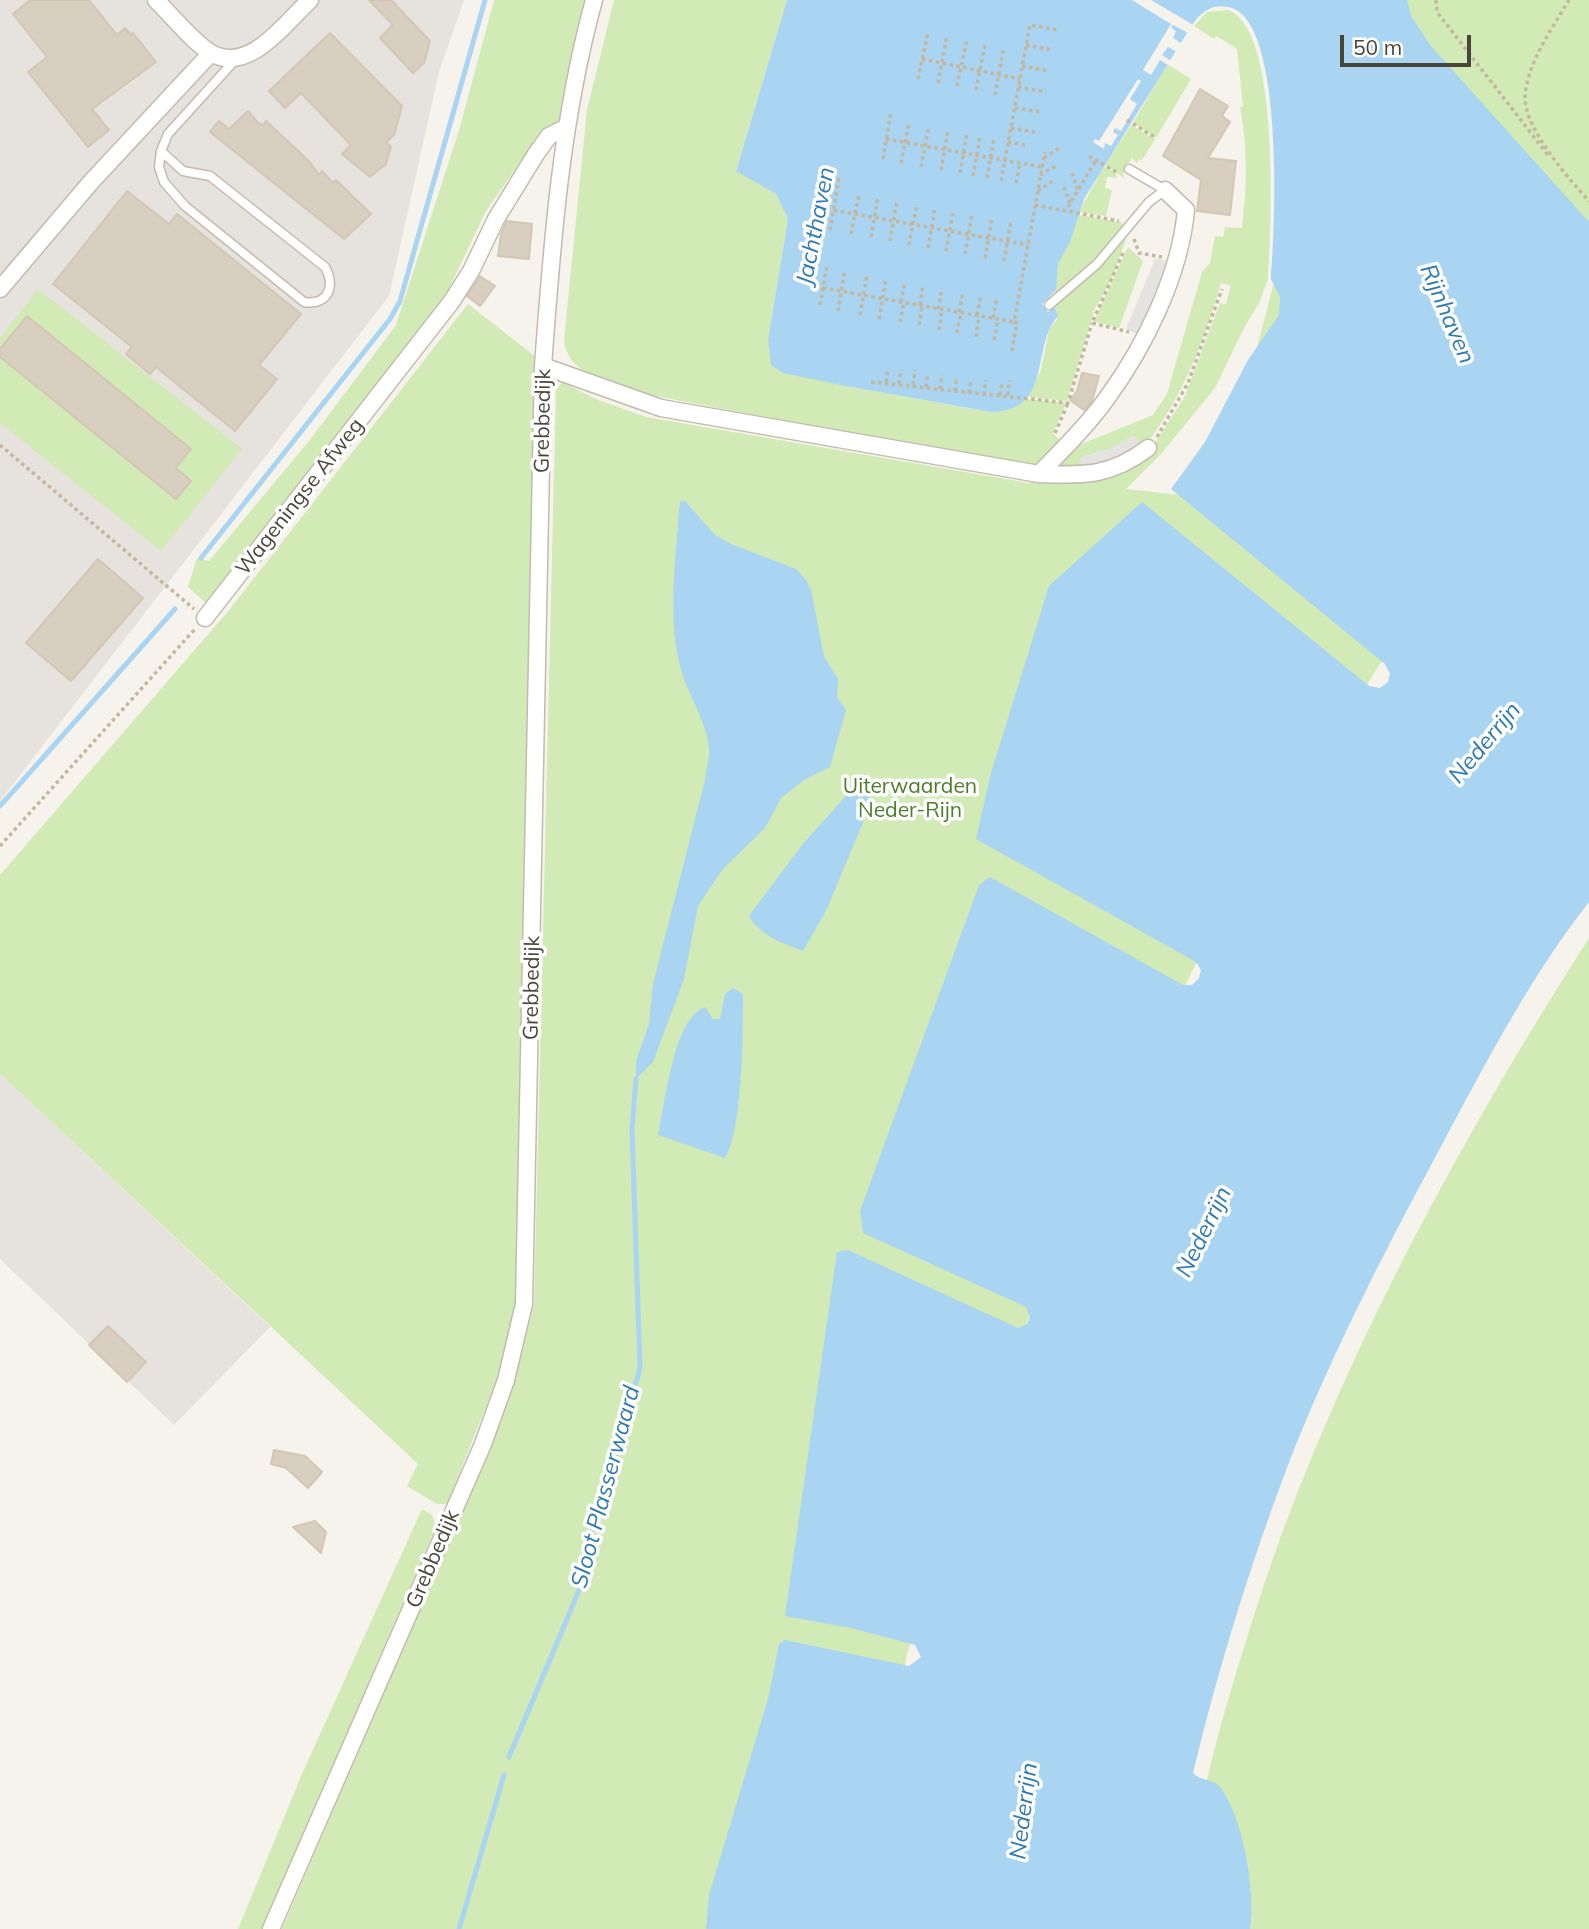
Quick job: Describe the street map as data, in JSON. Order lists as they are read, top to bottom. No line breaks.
{"streets":{"street":["Grebbedijk","Wageningse Afweg"]},"crossings":[["Grebbedijk","Wageningse Afweg"]],"water":["Jachthaven","Rijnhaven","Nederrijn","Sloot Plasserwaard"],"parks":["Uiterwaarden Neder-Rijn"],"scale_bar":"50 m"}
